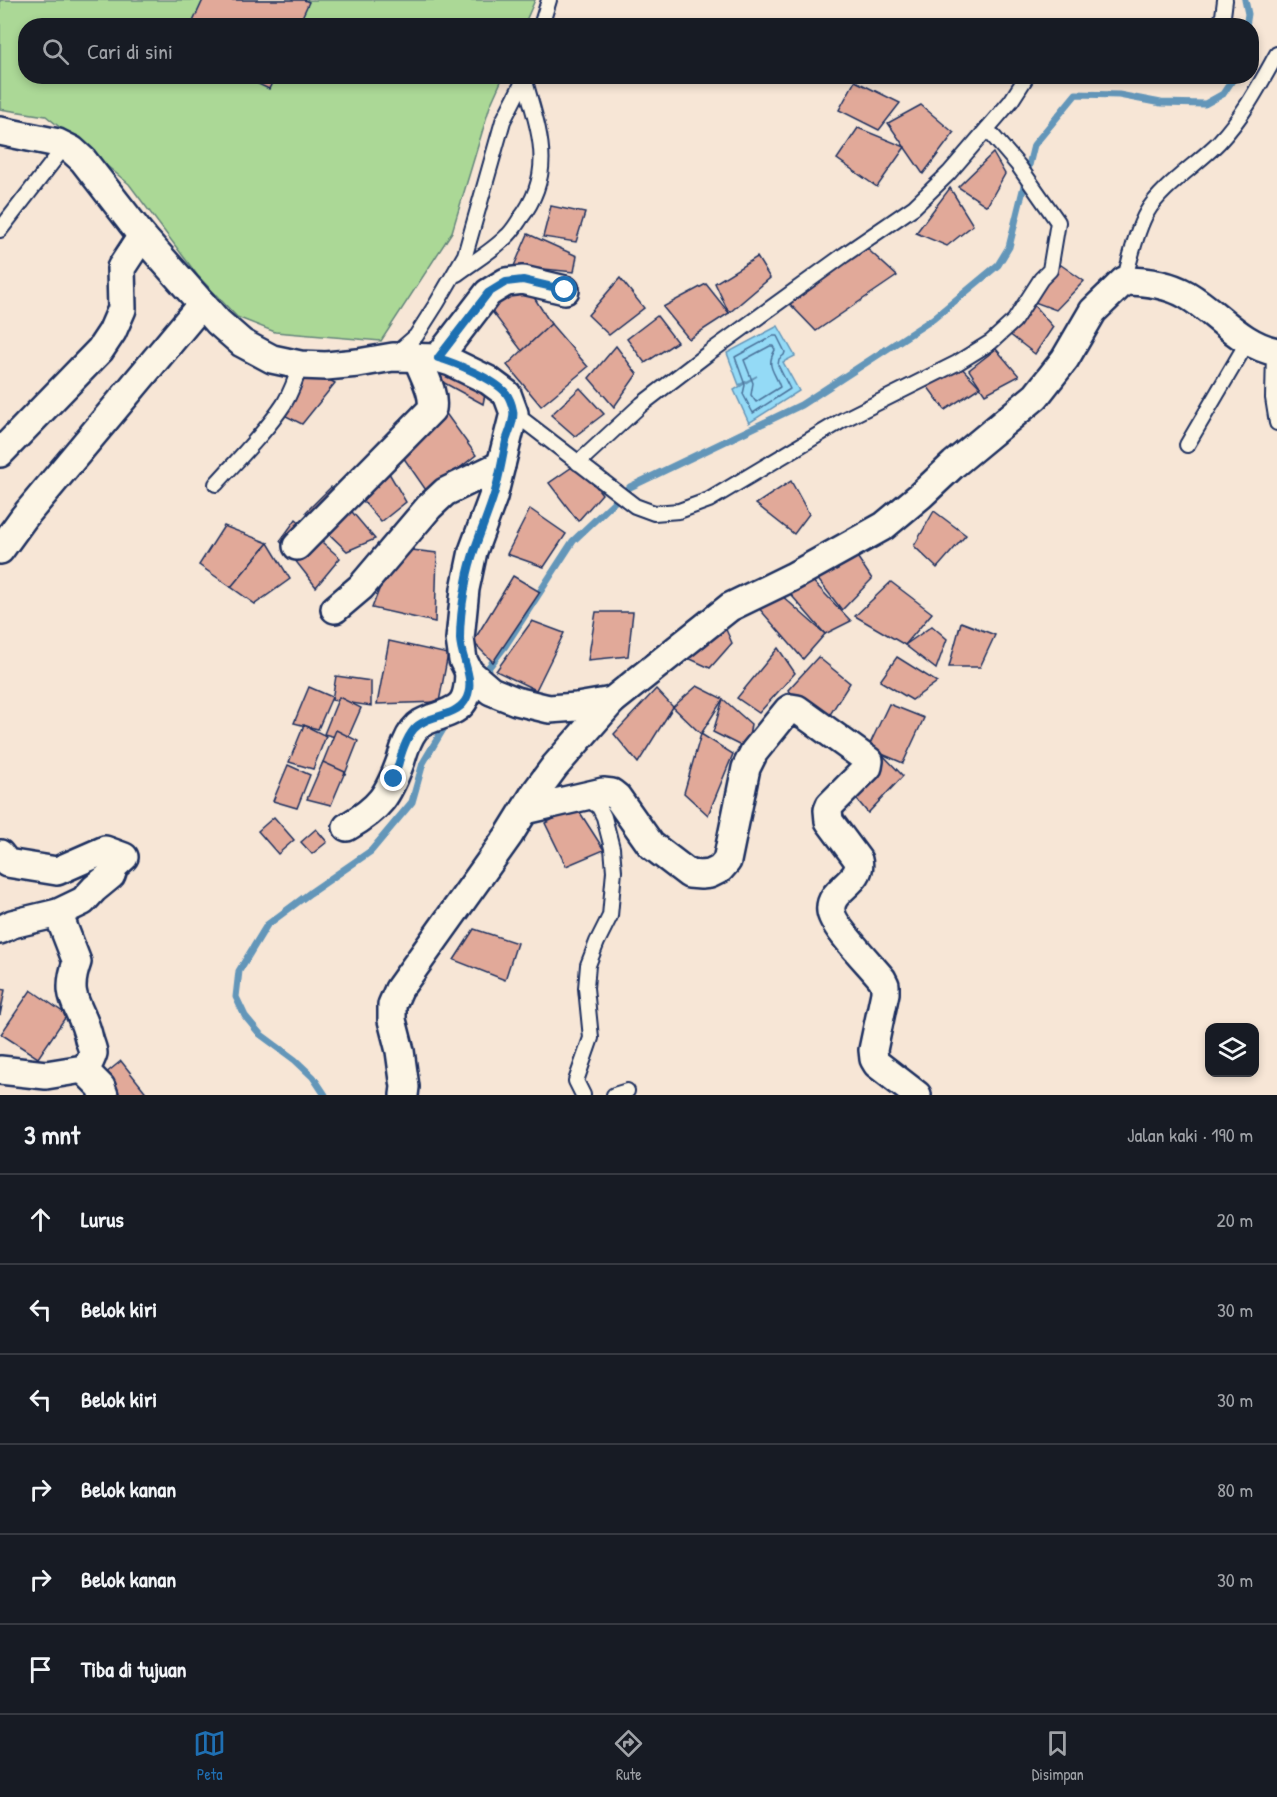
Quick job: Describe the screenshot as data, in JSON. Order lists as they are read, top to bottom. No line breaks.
{"page":{"search":"Cari di sini","heading":["3 mnt","Jalan kaki · 190 m"],"list":[["Lurus","20 m"],["Belok kiri","30 m"],["Belok kiri","30 m"],["Belok kanan","80 m"],["Belok kanan","30 m"],"Tiba di tujuan"],"nav":["Peta","Rute","Disimpan"]}}
